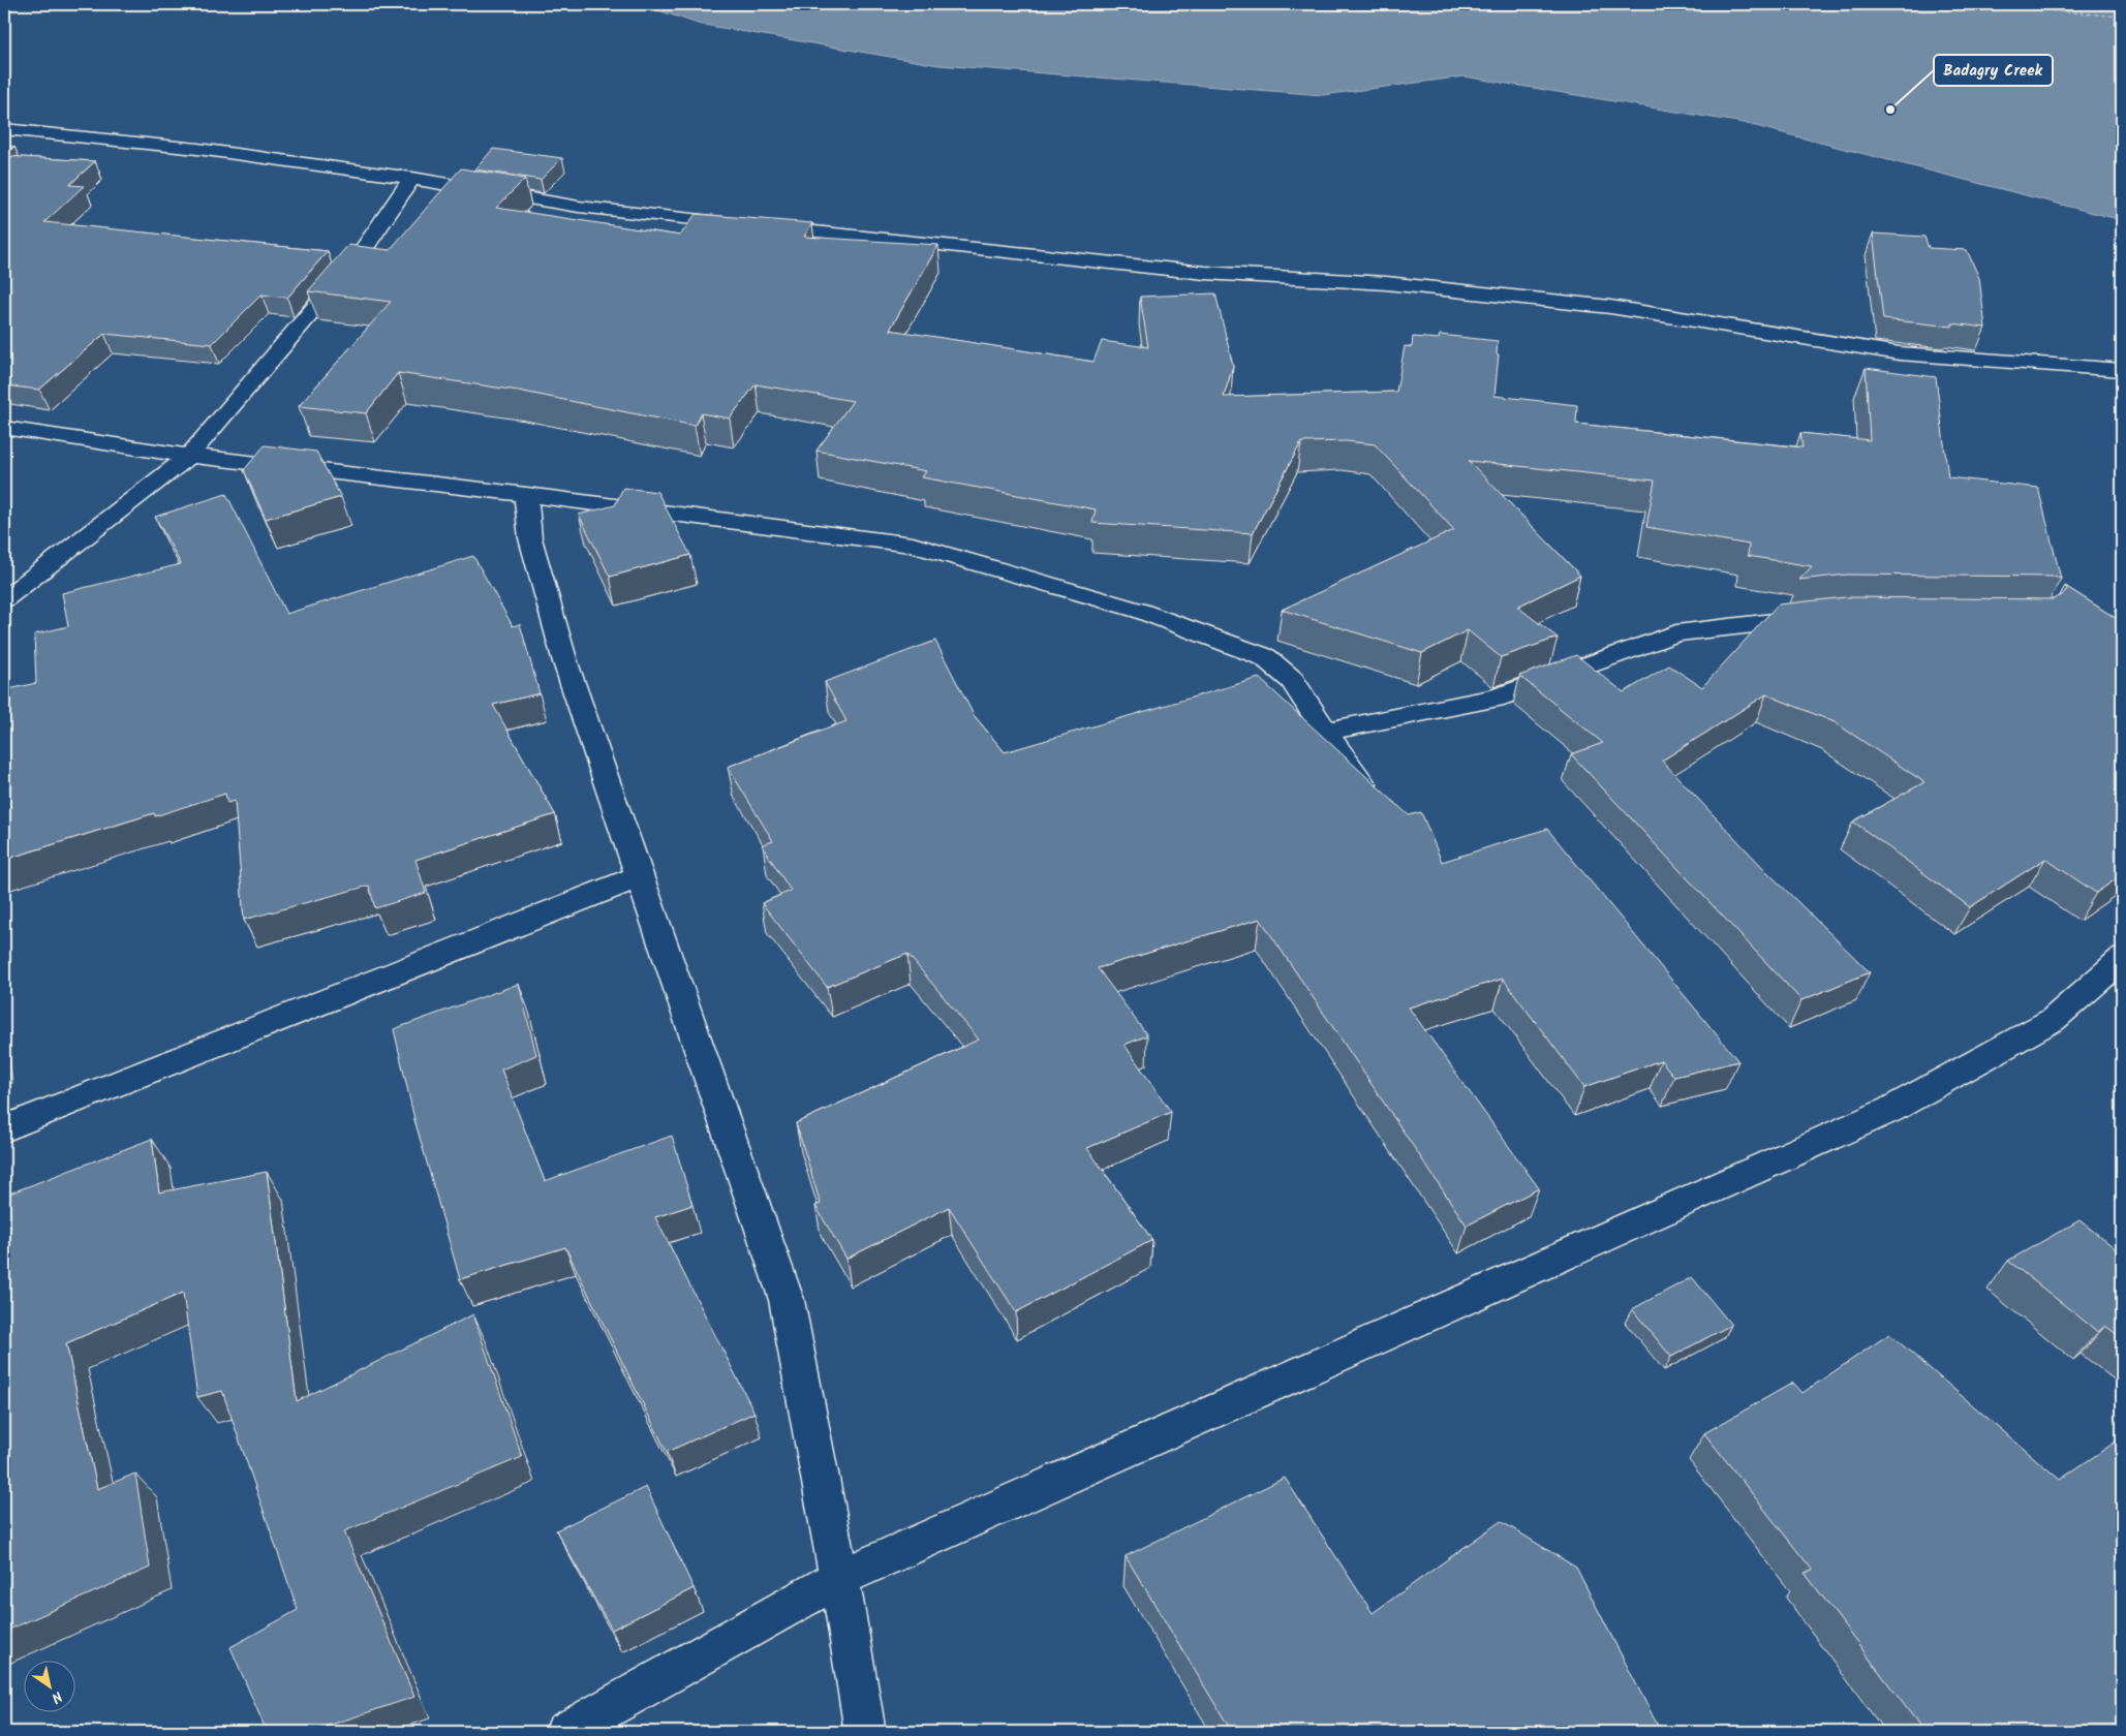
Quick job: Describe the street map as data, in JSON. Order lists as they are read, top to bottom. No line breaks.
{"places":["Badagry Creek"],"north":"bottom right"}
